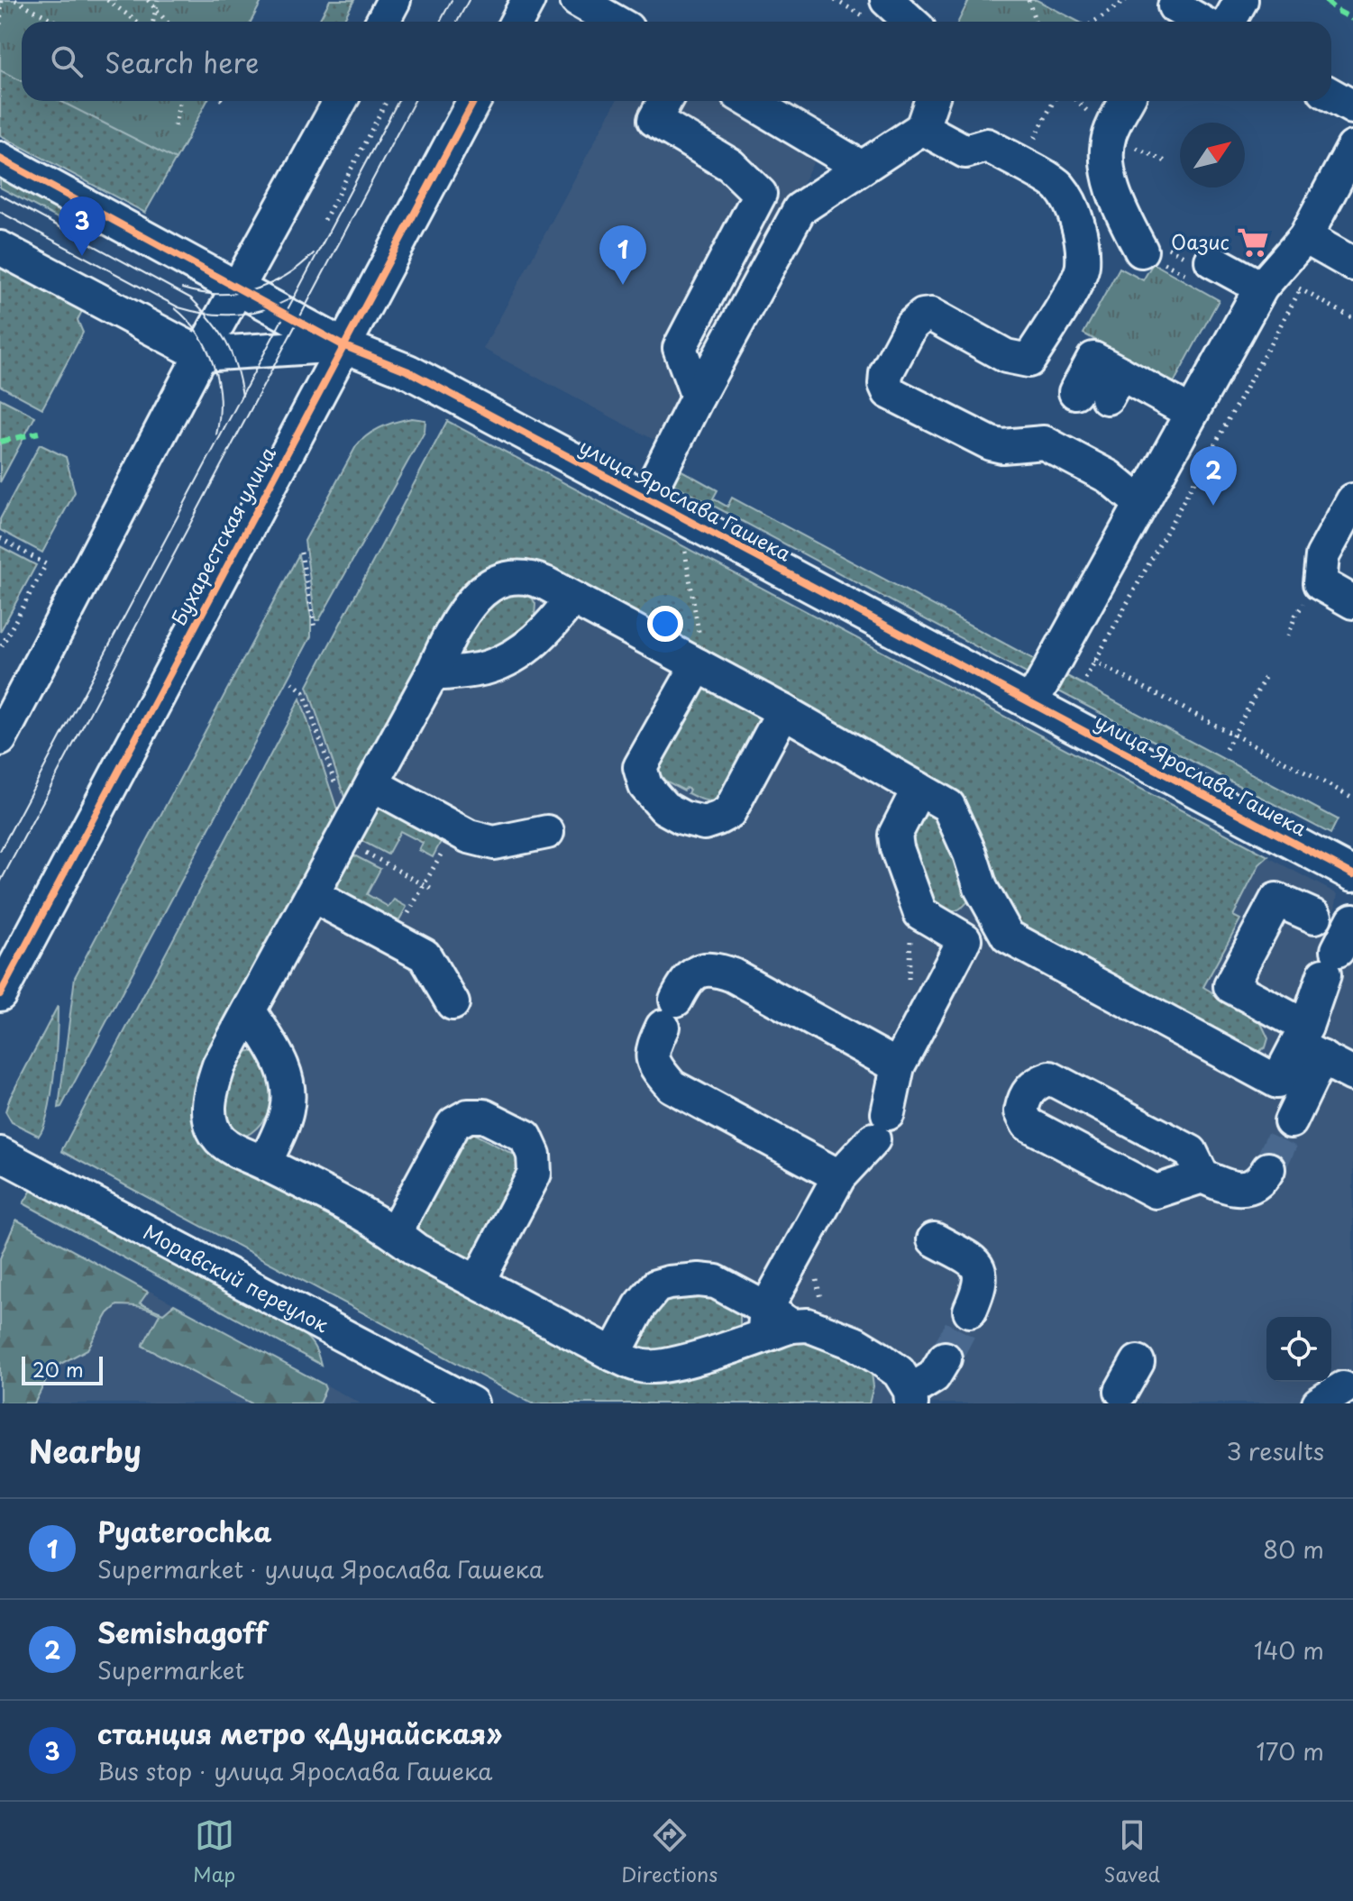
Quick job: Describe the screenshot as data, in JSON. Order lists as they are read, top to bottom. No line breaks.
{"streets":{"street":["улица Ярослава Гашека","Бухарестская улица","Моравский переулок"]},"crossings":[["улица Ярослава Гашека","Бухарестская улица"]],"places":{"supermarket":["Оазис"]},"scale_bar":"20 m","north":"top right","page":{"search":"Search here","pins":["3","1","2"],"scale":"20 m","heading":["Nearby","3 results"],"list":[{"mark":"1","name":"Pyaterochka","note":"Supermarket · улица Ярослава Гашека","value":"80 m"},{"mark":"2","name":"Semishagoff","note":"Supermarket","value":"140 m"},{"mark":"3","name":"станция метро «Дунайская»","note":"Bus stop · улица Ярослава Гашека","value":"170 m"}],"nav":["Map","Directions","Saved"]}}
